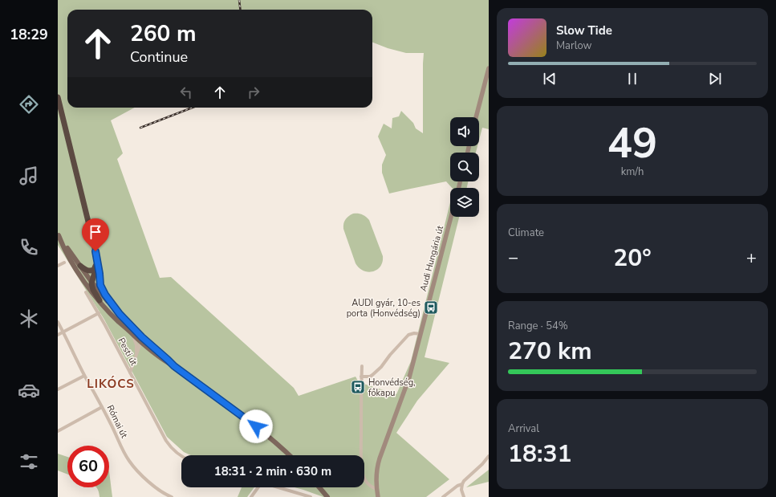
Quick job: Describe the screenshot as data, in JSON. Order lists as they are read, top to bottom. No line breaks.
{"streets":{"street":["Audi Hungária út","Pesti út","Római út"]},"districts":["LIKÓCS"],"places":{"bus stop":["AUDI gyár, 10-es porta (Honvédség)","Honvédség, főkapu"]},"page":{"tabs":"18:29","turn":["260 m","Continue"],"song":["Slow Tide","Marlow"],"tile":[["49","km/h"],"Climate",["Range · 54%","270 km"],["Arrival","18:31"]],"heat":["−","20°","+"],"limit":"60","trip":"18:31 · 2 min · 630 m"}}
